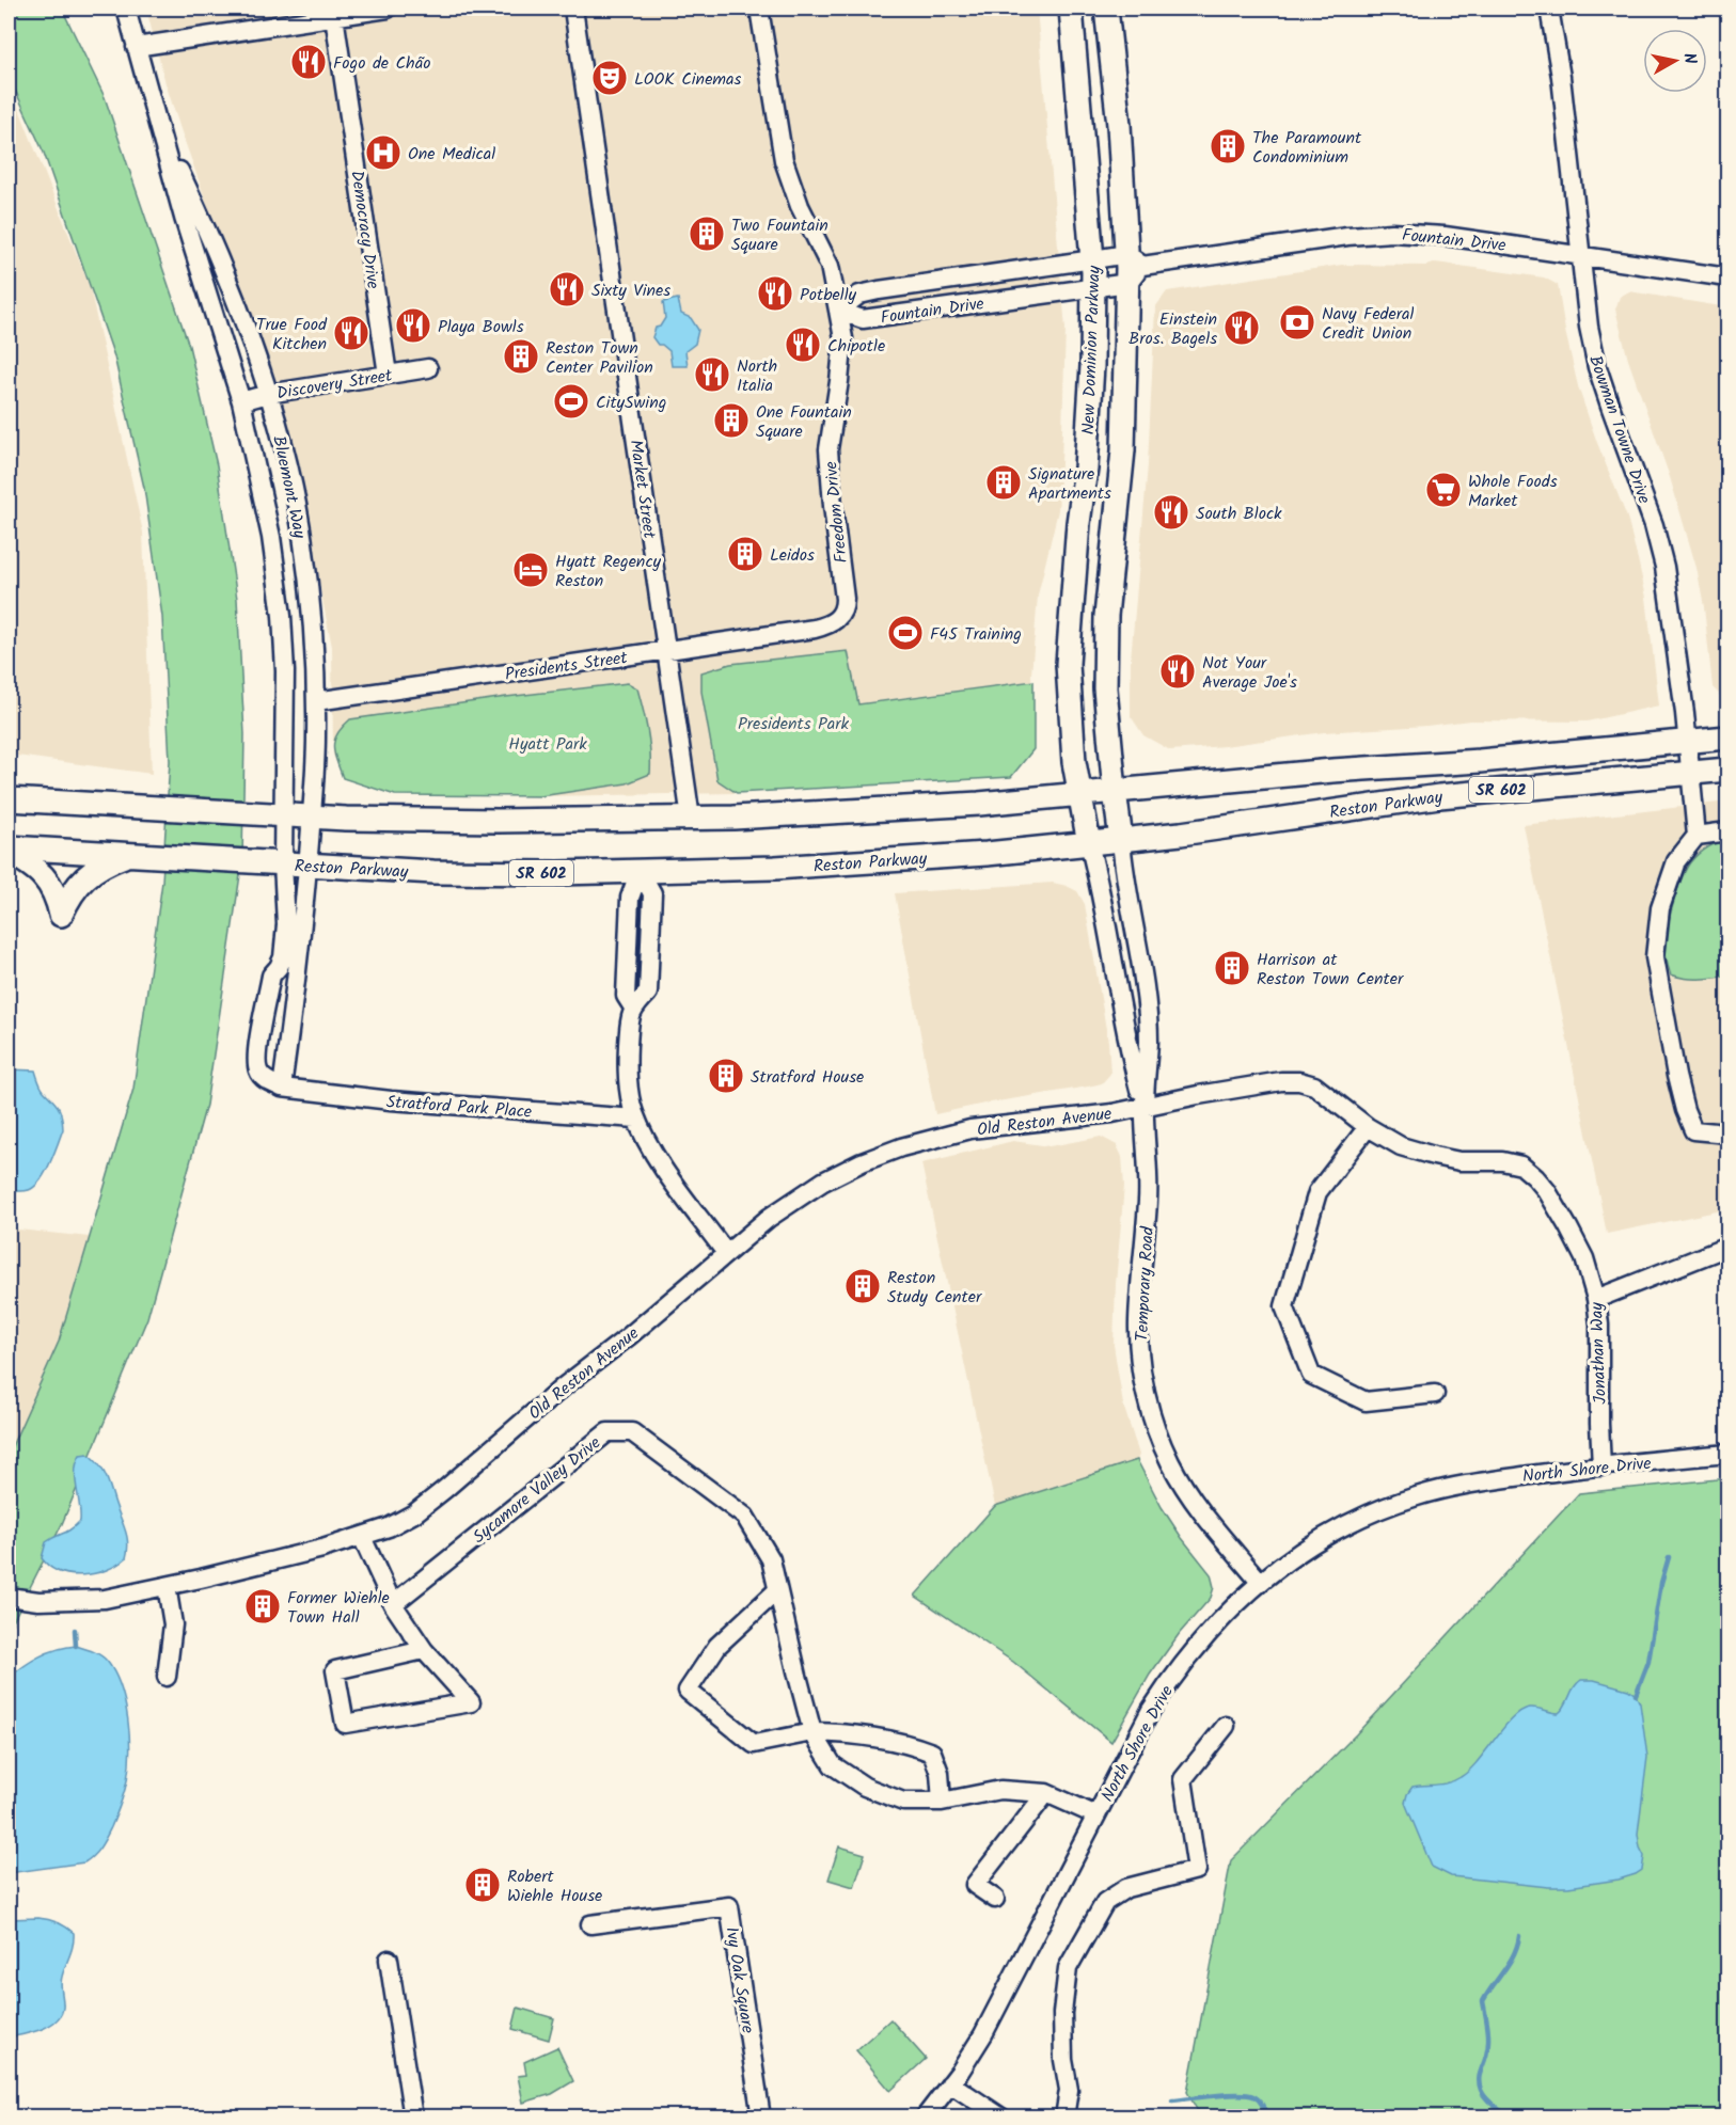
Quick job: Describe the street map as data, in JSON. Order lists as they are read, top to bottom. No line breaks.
{"streets":{"main road":["New Dominion Parkway","SR 602","Reston Parkway"],"street":["Democracy Drive","Fountain Drive","Discovery Street","Bowman Towne Drive","Bluemont Way","Market Street","Freedom Drive","Presidents Street","Stratford Park Place","Old Reston Avenue","Temporary Road","Jonathan Way","North Shore Drive","Sycamore Valley Drive","Ivy Oak Square"]},"crossings":[["Democracy Drive","Discovery Street"],["Fountain Drive","New Dominion Parkway"],["Fountain Drive","Bowman Towne Drive"],["Fountain Drive","Freedom Drive"],["New Dominion Parkway","Reston Parkway"],["New Dominion Parkway","Temporary Road"],["Discovery Street","Bluemont Way"],["Bowman Towne Drive","Reston Parkway"],["Bluemont Way","Presidents Street"],["Bluemont Way","Reston Parkway"],["Market Street","Presidents Street"],["Market Street","Reston Parkway"],["Freedom Drive","Presidents Street"],["Reston Parkway","Temporary Road"],["Old Reston Avenue","Temporary Road"],["Old Reston Avenue","Jonathan Way"],["Temporary Road","Jonathan Way"],["Temporary Road","North Shore Drive"],["Jonathan Way","North Shore Drive"],["North Shore Drive","Sycamore Valley Drive"]],"parks":["Presidents Park","Hyatt Park"],"places":{"restaurant":["Fogo de Chão","Sixty Vines","Potbelly","Playa Bowls","Einstein Bros. Bagels","True Food Kitchen","Chipotle","North Italia","South Block","Not Your Average Joe's"],"theatre":["LOOK Cinemas"],"building":["The Paramount Condominium","Two Fountain Square","Reston Town Center Pavilion","One Fountain Square","Signature Apartments","Leidos","Harrison at Reston Town Center","Stratford House","Reston Study Center","Former Wiehle Town Hall","Robert Wiehle House"],"hospital":["One Medical"],"bank":["Navy Federal Credit Union"],"sports":["CitySwing","F45 Training"],"supermarket":["Whole Foods Market"],"hotel":["Hyatt Regency Reston"]},"north":"right"}
